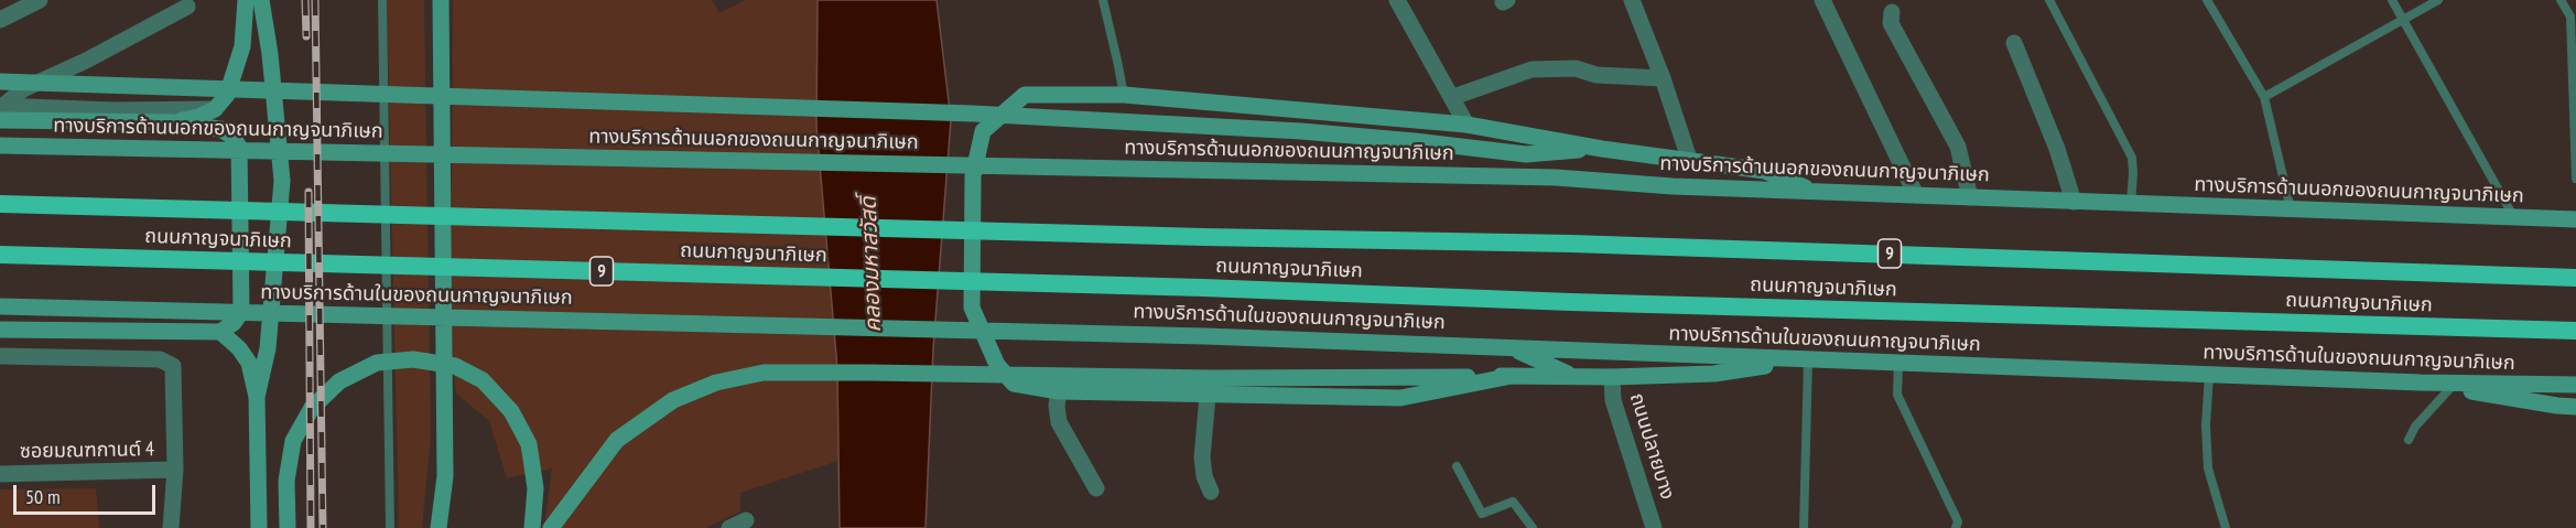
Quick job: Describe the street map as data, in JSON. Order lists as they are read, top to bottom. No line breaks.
{"streets":{"highway":["ถนนกาญจนาภิเษก","9"],"main road":["ทางบริการด้านนอกของถนนกาญจนาภิเษก","ทางบริการด้านในของถนนกาญจนาภิเษก"],"street":["ถนนปลายบาง","ซอยมณฑกานต์ 4"]},"water":["คลองมหาสวัสดิ์"],"scale_bar":"50 m"}
